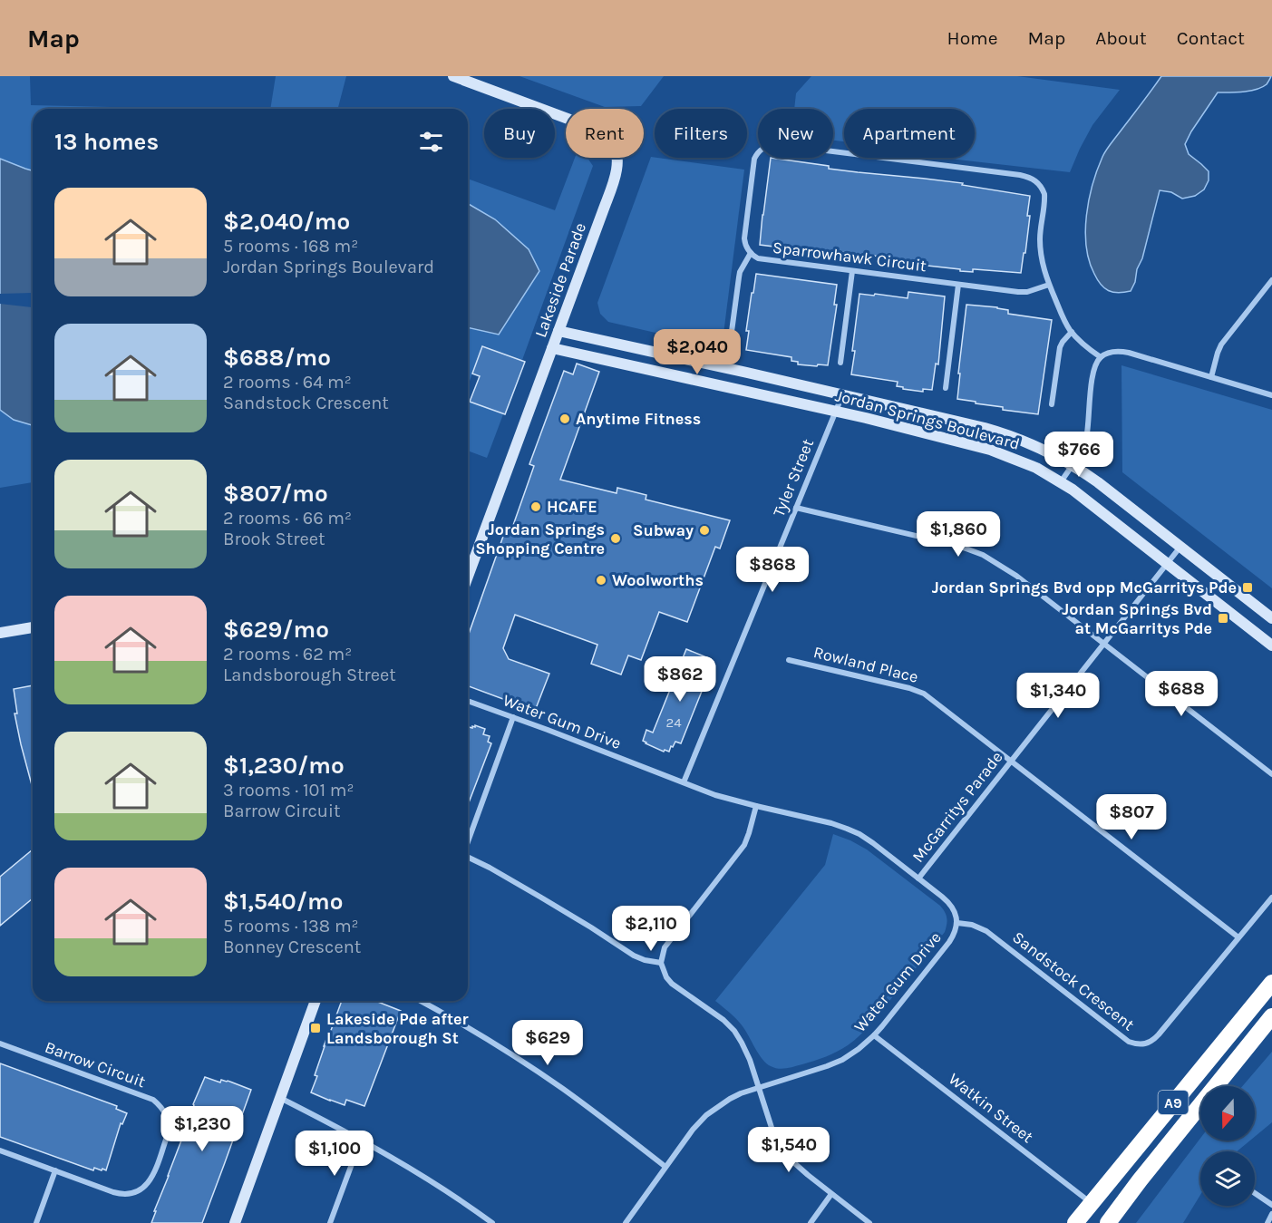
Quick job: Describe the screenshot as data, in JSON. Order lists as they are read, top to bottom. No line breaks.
{"streets":{"highway":["A9"],"street":["Sparrowhawk Circuit","Lakeside Parade","Jordan Springs Boulevard","Tyler Street","Rowland Place","Water Gum Drive","McGarritys Parade","Sandstock Crescent","Barrow Circuit","Watkin Street"]},"crossings":[["Lakeside Parade","Jordan Springs Boulevard"],["Jordan Springs Boulevard","Tyler Street"],["Jordan Springs Boulevard","McGarritys Parade"],["Tyler Street","Water Gum Drive"],["Rowland Place","McGarritys Parade"],["Rowland Place","Sandstock Crescent"],["Water Gum Drive","McGarritys Parade"],["Water Gum Drive","Sandstock Crescent"],["Water Gum Drive","Watkin Street"],["A9","Watkin Street"]],"places":{"other":["Anytime Fitness","HCAFE","Subway","Jordan Springs Shopping Centre","Woolworths"],"transit":["Jordan Springs Bvd opp McGarritys Pde","Jordan Springs Bvd at McGarritys Pde","Lakeside Pde after Landsborough St"]},"house_numbers":["24"],"north":"bottom","page":{"header":"Map","nav":["Home","Map","About","Contact"],"chip":["Buy","Rent","Filters","New","Apartment"],"heading":"13 homes","list":[{"name":"$2,040/mo","note":"5 rooms · 168 m² · Jordan Springs Boulevard"},{"name":"$688/mo","note":"2 rooms · 64 m² · Sandstock Crescent"},{"name":"$807/mo","note":"2 rooms · 66 m² · Brook Street"},{"name":"$629/mo","note":"2 rooms · 62 m² · Landsborough Street"},{"name":"$1,230/mo","note":"3 rooms · 101 m² · Barrow Circuit"},{"name":"$1,540/mo","note":"5 rooms · 138 m² · Bonney Crescent"}],"price":["$2,040","$766","$1,860","$868","$862","$688","$1,340","$807","$2,110","$629","$1,230","$1,540","$1,100"]}}
